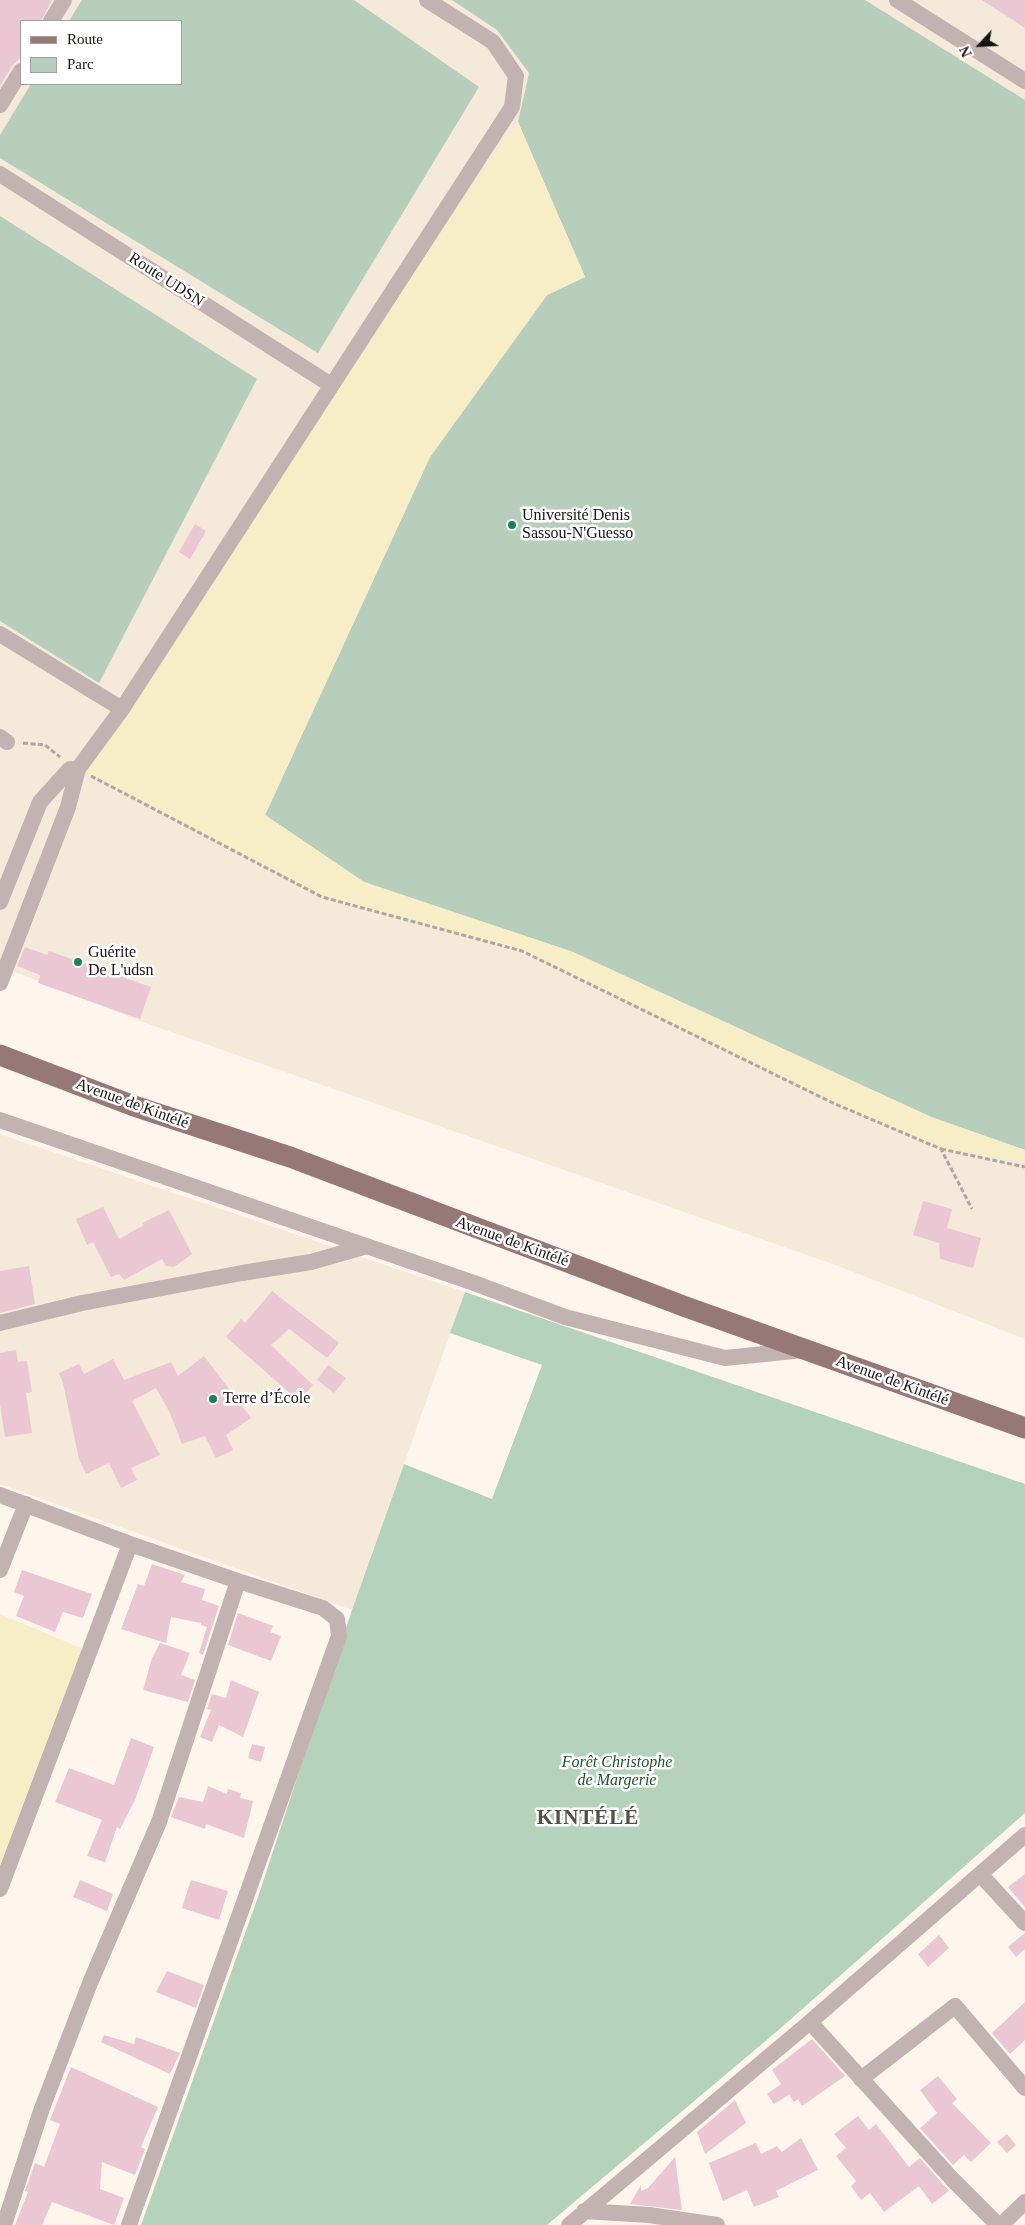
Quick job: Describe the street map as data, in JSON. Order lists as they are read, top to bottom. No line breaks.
{"streets":{"main road":["Avenue de Kintélé"],"street":["Route UDSN"]},"districts":["KINTÉLÉ"],"parks":["Forêt Christophe de Margerie"],"places":["Université Denis Sassou-N'Guesso","Guérite De L'udsn","Terre d’École"],"legend":["Route","Parc"],"north":"bottom left"}
